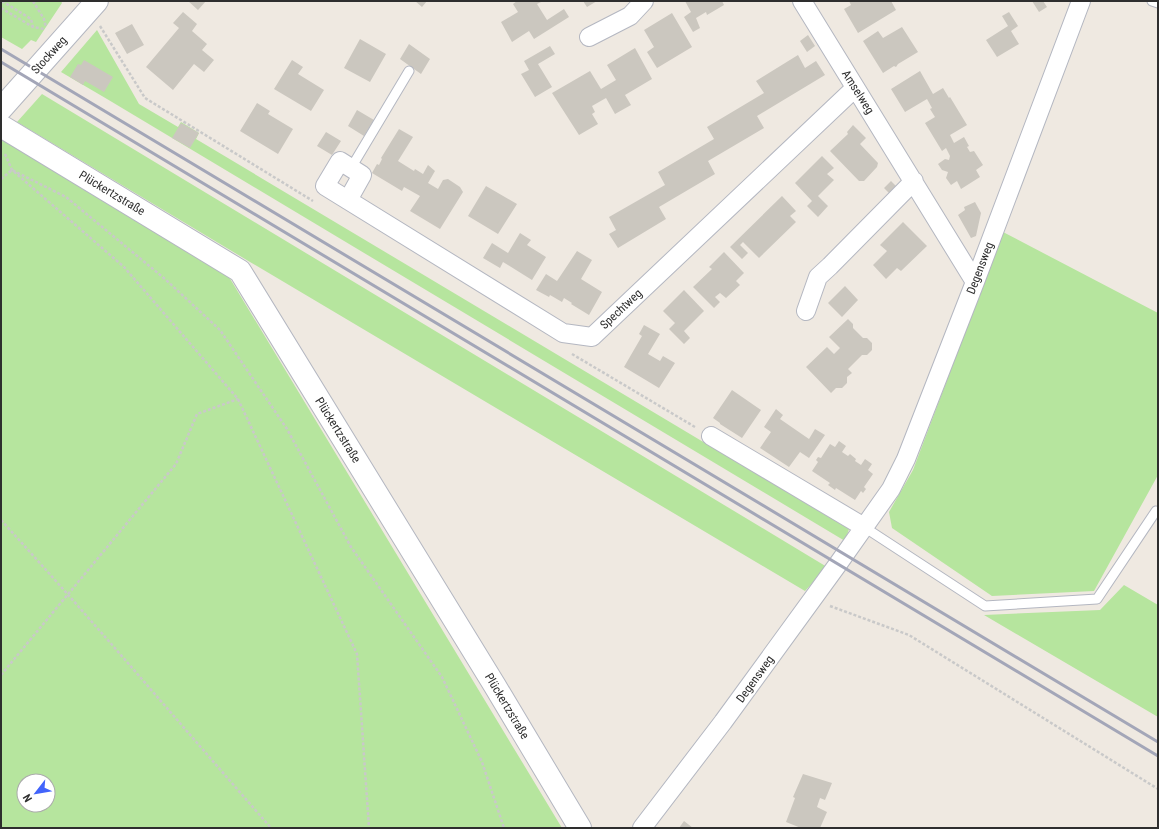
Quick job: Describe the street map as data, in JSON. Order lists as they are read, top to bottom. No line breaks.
{"streets":{"street":["Stockweg","Amselweg","Plückertzstraße","Degensweg","Spechtweg"]},"crossings":[["Amselweg","Degensweg"],["Amselweg","Spechtweg"]],"north":"bottom left"}
